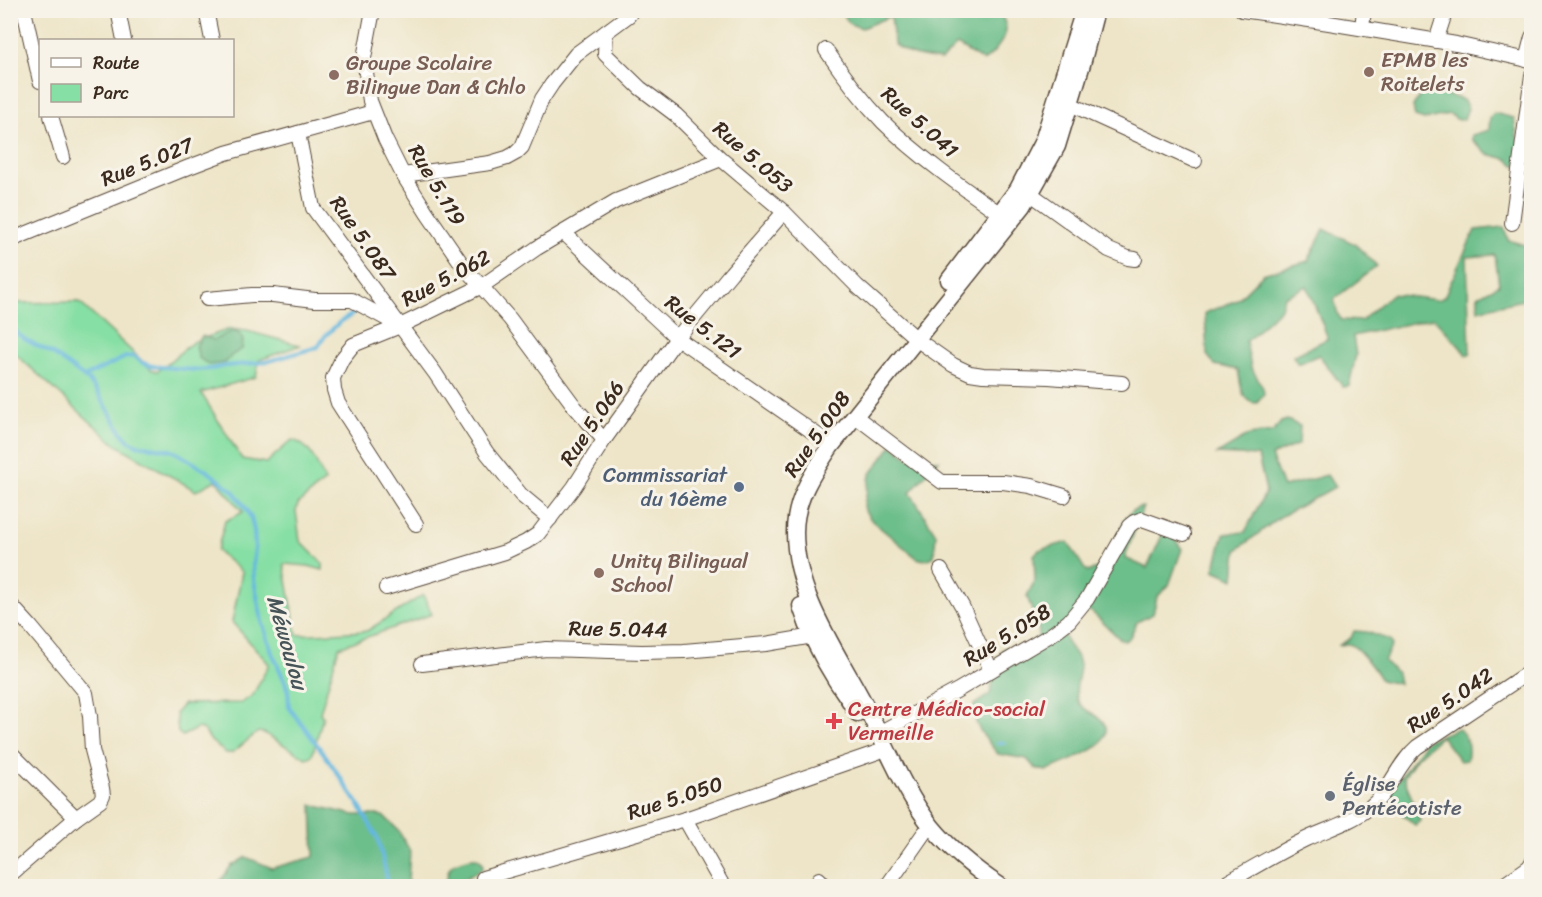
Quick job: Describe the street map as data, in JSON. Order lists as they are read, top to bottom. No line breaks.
{"streets":{"main road":["Rue 5.008"],"street":["Rue 5.041","Rue 5.053","Rue 5.027","Rue 5.119","Rue 5.087","Rue 5.062","Rue 5.121","Rue 5.066","Rue 5.044","Rue 5.058","Rue 5.042","Rue 5.050"]},"crossings":[["Rue 5.041","Rue 5.008"],["Rue 5.053","Rue 5.062"],["Rue 5.053","Rue 5.066"],["Rue 5.053","Rue 5.008"],["Rue 5.027","Rue 5.119"],["Rue 5.027","Rue 5.087"],["Rue 5.119","Rue 5.062"],["Rue 5.119","Rue 5.066"],["Rue 5.087","Rue 5.062"],["Rue 5.087","Rue 5.066"],["Rue 5.062","Rue 5.121"],["Rue 5.121","Rue 5.066"],["Rue 5.121","Rue 5.008"],["Rue 5.008","Rue 5.044"],["Rue 5.008","Rue 5.058"],["Rue 5.008","Rue 5.050"]],"water":["Méwoulou"],"places":{"other":["EPMB les Roitelets","Groupe Scolaire Bilingue Dan & Chlo","Commissariat du 16ème","Unity Bilingual School","Église Pentécotiste"],"health":["Centre Médico-social Vermeille"]},"legend":["Route","Parc"]}
